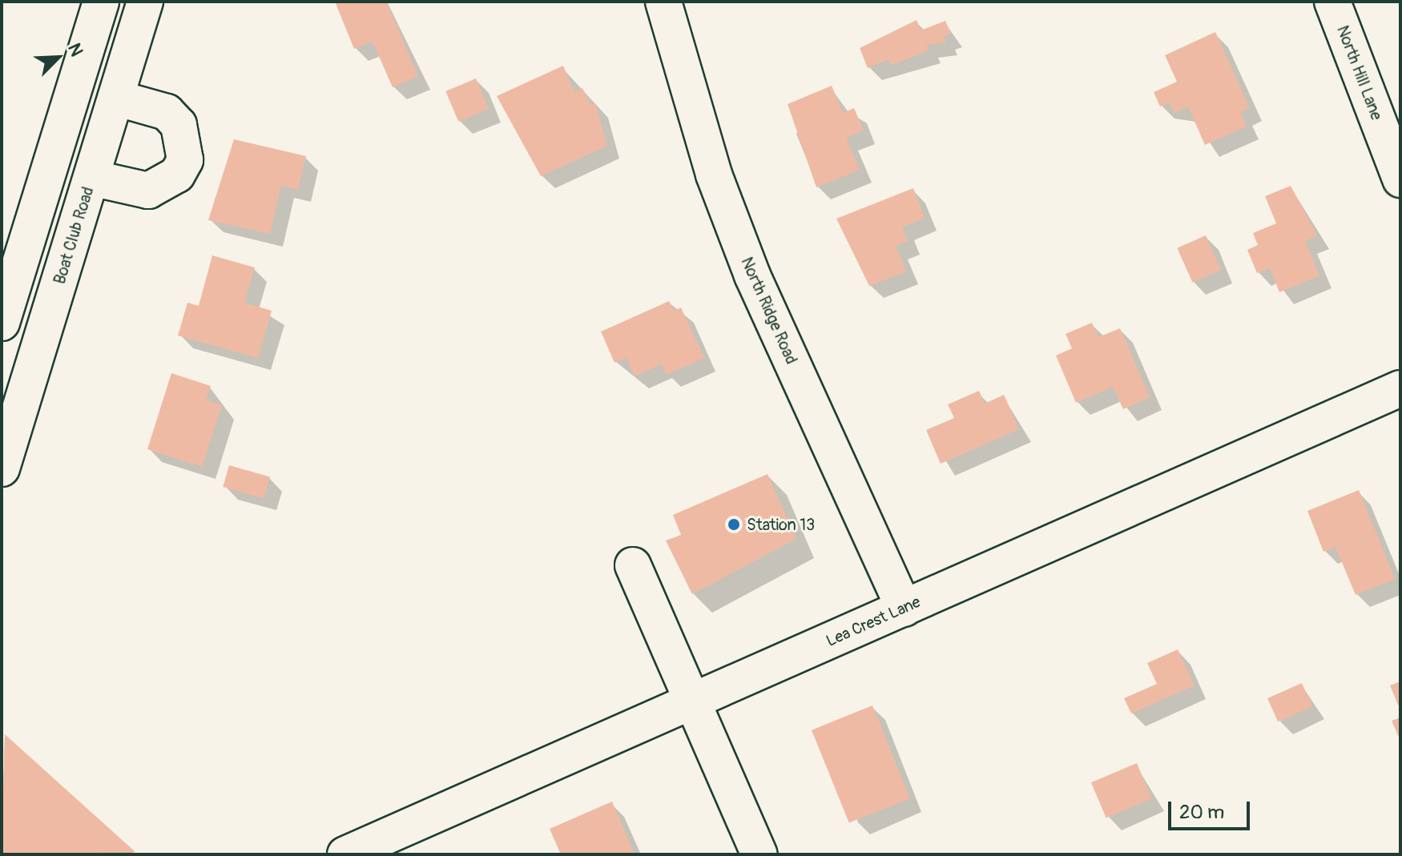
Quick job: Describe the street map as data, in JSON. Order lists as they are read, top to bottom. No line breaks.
{"streets":{"street":["North Hill Lane","Boat Club Road","North Ridge Road","Lea Crest Lane"]},"crossings":[["North Ridge Road","Lea Crest Lane"]],"places":["Station 13"],"scale_bar":"20 m","north":"top right"}
